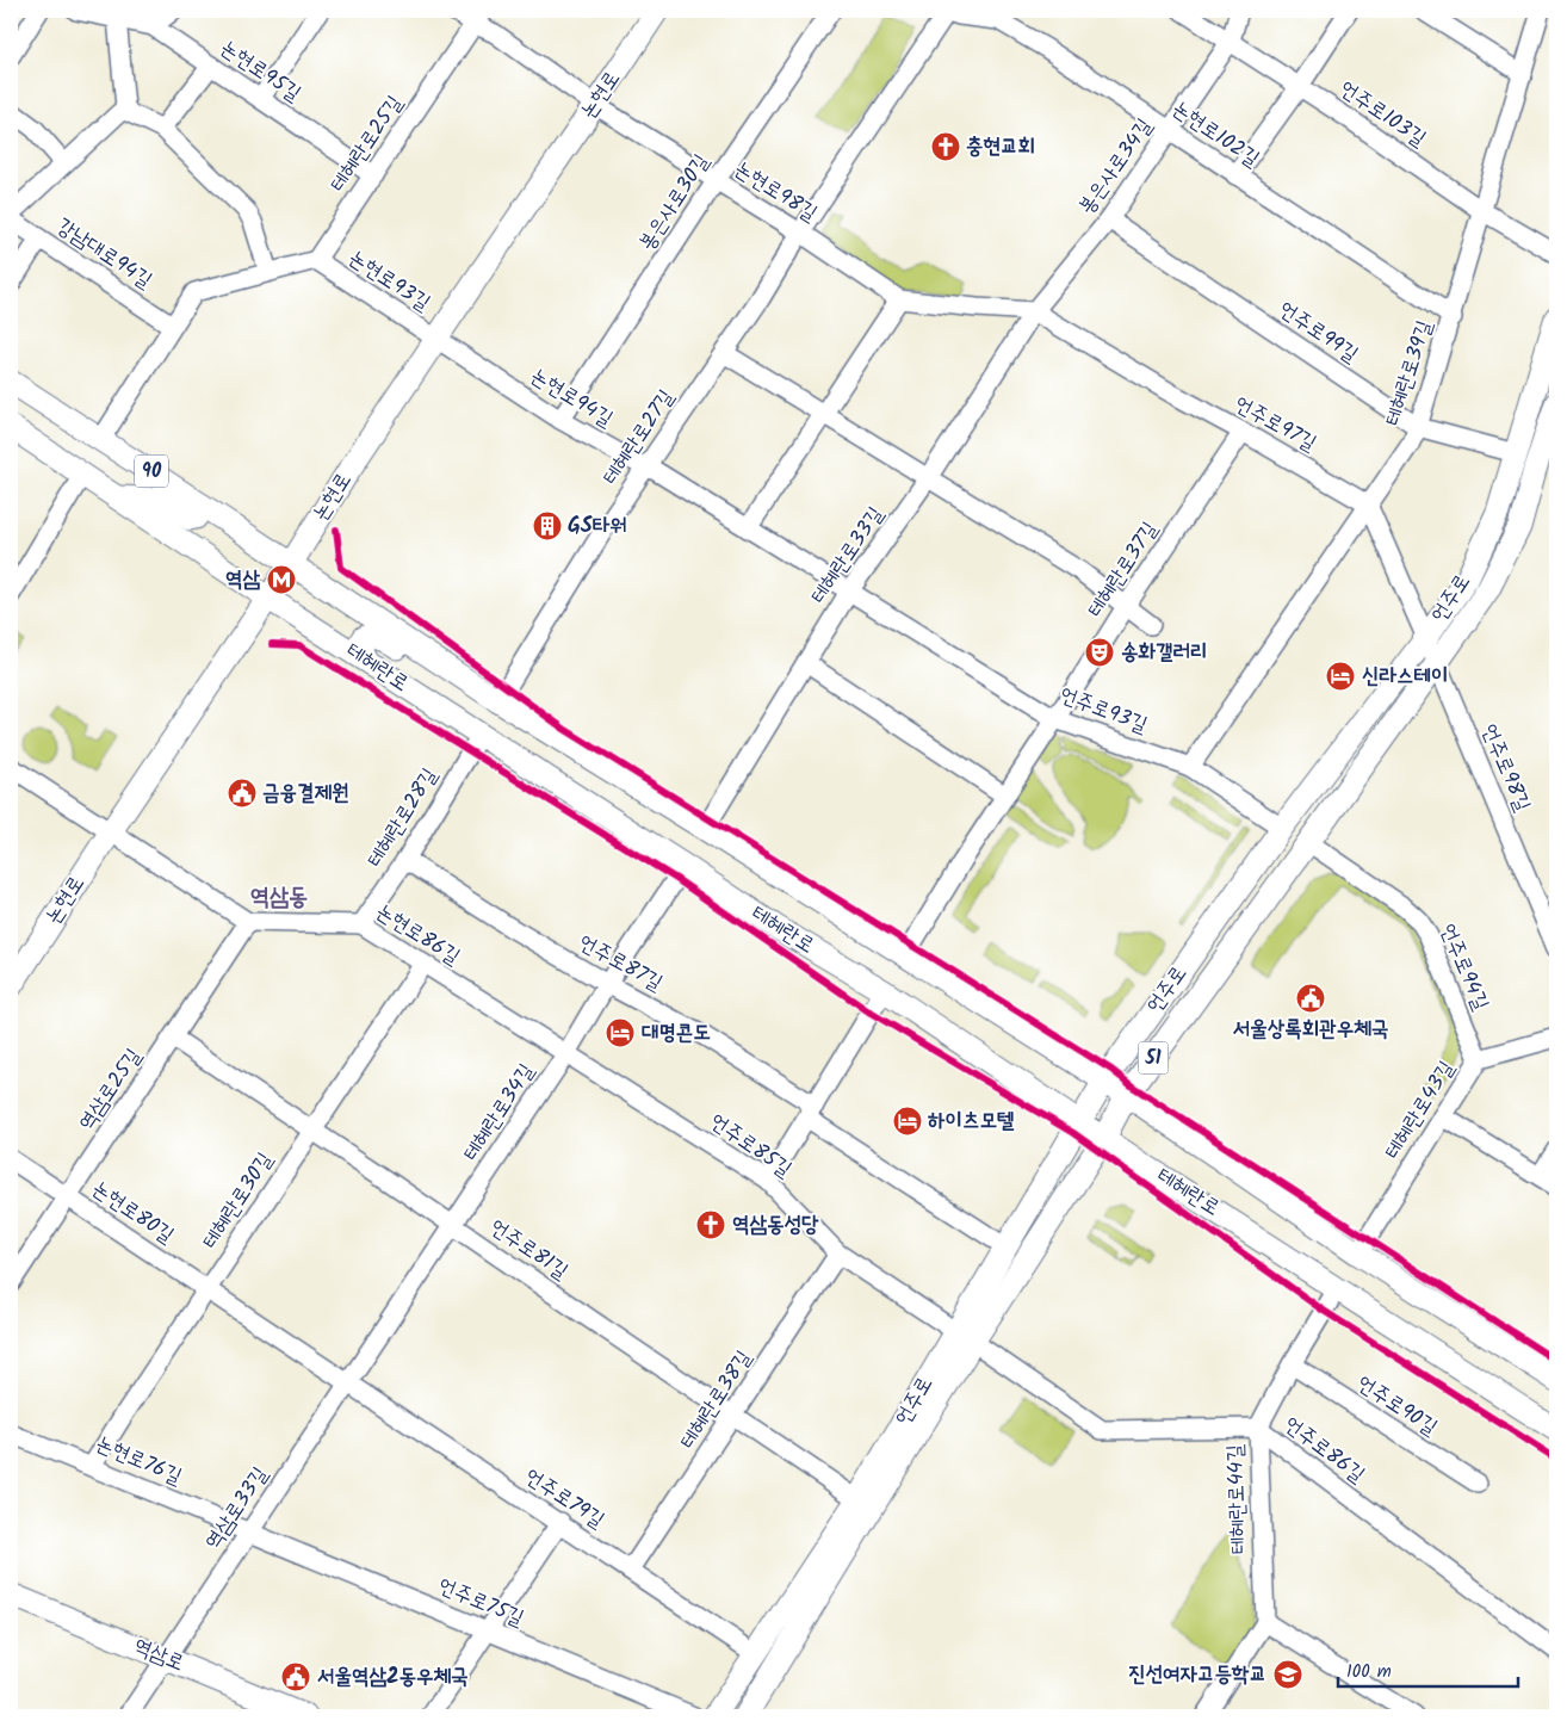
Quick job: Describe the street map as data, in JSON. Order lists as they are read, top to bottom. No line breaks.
{"streets":{"main road":["논현로","90","언주로","테헤란로","51","역삼로"],"street":["논현로95길","언주로103길","논현로102길","테헤란로25길","봉은사로34길","논현로98길","봉은사로30길","강남대로94길","논현로93길","언주로99길","테헤란로39길","논현로94길","언주로97길","테헤란로27길","테헤란로33길","테헤란로37길","언주로93길","언주로98길","테헤란로28길","논현로86길","언주로87길","언주로94길","역삼로25길","테헤란로43길","테헤란로34길","언주로85길","테헤란로30길","논현로80길","언주로81길","테헤란로38길","언주로90길","언주로86길","논현로76길","언주로79길","테헤란로44길","역삼로33길","언주로75길"]},"crossings":[["논현로95길","테헤란로25길"],["논현로","논현로98길"],["논현로","논현로93길"],["논현로","논현로94길"],["논현로","테헤란로"],["언주로103길","봉은사로34길"],["언주로103길","테헤란로39길"],["논현로102길","봉은사로34길"],["논현로102길","테헤란로39길"],["논현로102길","테헤란로27길"],["테헤란로25길","논현로98길"],["테헤란로25길","논현로93길"],["봉은사로34길","논현로98길"],["봉은사로34길","언주로99길"],["봉은사로34길","언주로97길"],["봉은사로34길","테헤란로33길"],["논현로98길","봉은사로30길"],["논현로98길","언주로97길"],["논현로98길","테헤란로27길"],["논현로98길","테헤란로33길"],["봉은사로30길","논현로94길"],["논현로93길","논현로94길"],["언주로99길","테헤란로39길"],["언주로99길","언주로"],["테헤란로39길","언주로97길"],["테헤란로39길","언주로93길"],["논현로94길","테헤란로27길"],["논현로94길","테헤란로33길"],["논현로94길","언주로93길"],["언주로97길","테헤란로33길"],["언주로97길","테헤란로37길"],["테헤란로27길","테헤란로"],["테헤란로33길","테헤란로"],["테헤란로33길","언주로93길"],["테헤란로37길","테헤란로"],["테헤란로37길","언주로93길"],["언주로","테헤란로"],["언주로","언주로93길"],["언주로","언주로98길"],["언주로","언주로87길"],["언주로","언주로94길"],["언주로","언주로85길"],["언주로","언주로81길"],["언주로","언주로86길"],["언주로","언주로79길"],["테헤란로","테헤란로28길"],["테헤란로","테헤란로43길"],["테헤란로","테헤란로34길"],["테헤란로","테헤란로44길"],["테헤란로28길","논현로86길"],["테헤란로28길","언주로87길"],["논현로86길","역삼로25길"],["논현로86길","테헤란로34길"],["논현로86길","언주로85길"],["논현로86길","테헤란로30길"],["언주로87길","테헤란로34길"],["언주로94길","테헤란로43길"],["역삼로25길","논현로80길"],["역삼로25길","언주로81길"],["테헤란로34길","언주로85길"],["테헤란로34길","논현로80길"],["테헤란로34길","언주로81길"],["테헤란로34길","언주로79길"],["테헤란로34길","역삼로33길"],["언주로85길","테헤란로38길"],["언주로85길","언주로86길"],["테헤란로30길","논현로80길"],["테헤란로30길","언주로81길"],["테헤란로30길","논현로76길"],["논현로80길","언주로79길"],["논현로80길","역삼로33길"],["언주로81길","테헤란로38길"],["테헤란로38길","언주로79길"],["언주로90길","테헤란로44길"],["언주로86길","테헤란로44길"],["논현로76길","역삼로33길"],["논현로76길","언주로75길"],["언주로79길","역삼로33길"],["역삼로33길","언주로75길"],["역삼로33길","역삼로"]],"districts":["역삼동"],"places":{"church":["충현교회","역삼동성당"],"building":["GS타워"],"metro station":["역삼"],"theatre":["송화갤러리"],"hotel":["신라스테이","대명콘도","하이츠모텔"],"public building":["금융결제원","서울상록회관우체국","서울역삼2동우체국"],"school or university":["진선여자고등학교"]},"scale_bar":"100 m"}
